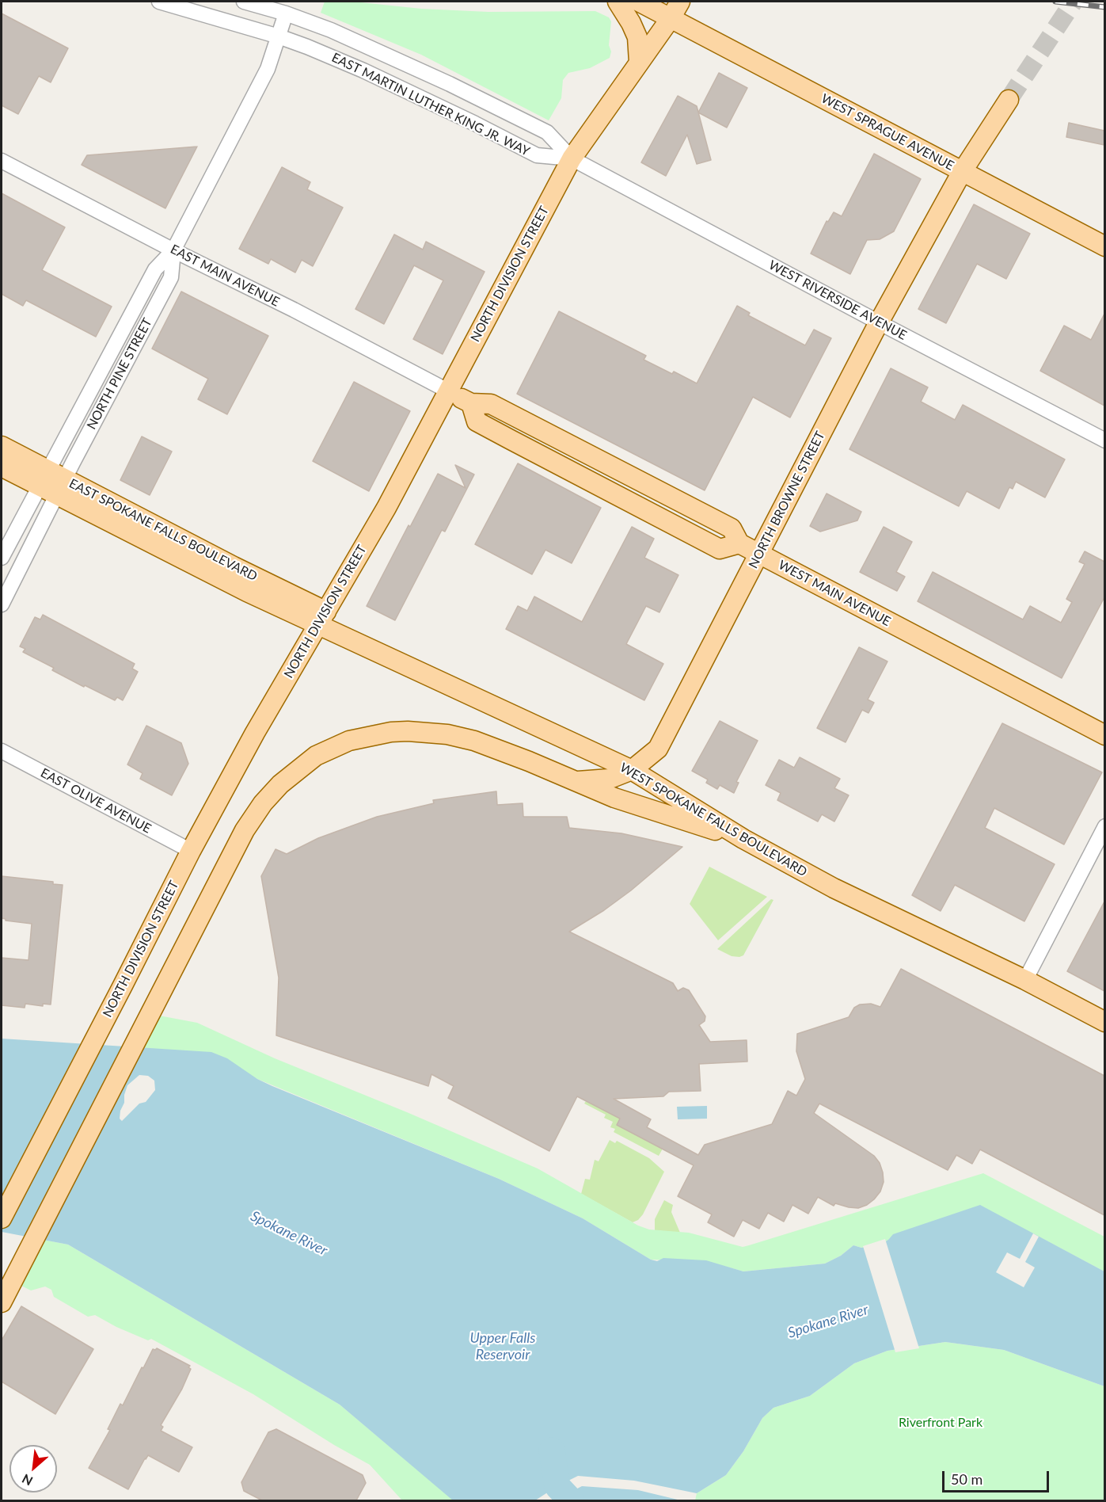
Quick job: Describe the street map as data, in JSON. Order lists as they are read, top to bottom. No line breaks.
{"streets":{"main road":["WEST SPRAGUE AVENUE","NORTH DIVISION STREET","NORTH BROWNE STREET","EAST SPOKANE FALLS BOULEVARD","WEST MAIN AVENUE","WEST SPOKANE FALLS BOULEVARD"],"street":["EAST MARTIN LUTHER KING JR. WAY","EAST MAIN AVENUE","WEST RIVERSIDE AVENUE","NORTH PINE STREET","EAST OLIVE AVENUE"]},"crossings":[["EAST MARTIN LUTHER KING JR. WAY","NORTH DIVISION STREET"],["EAST MARTIN LUTHER KING JR. WAY","WEST RIVERSIDE AVENUE"],["EAST MARTIN LUTHER KING JR. WAY","NORTH PINE STREET"],["WEST SPRAGUE AVENUE","NORTH DIVISION STREET"],["WEST SPRAGUE AVENUE","NORTH BROWNE STREET"],["NORTH DIVISION STREET","EAST MAIN AVENUE"],["NORTH DIVISION STREET","WEST RIVERSIDE AVENUE"],["NORTH DIVISION STREET","EAST SPOKANE FALLS BOULEVARD"],["NORTH DIVISION STREET","WEST MAIN AVENUE"],["NORTH DIVISION STREET","EAST OLIVE AVENUE"],["NORTH DIVISION STREET","WEST SPOKANE FALLS BOULEVARD"],["EAST MAIN AVENUE","NORTH PINE STREET"],["EAST MAIN AVENUE","WEST MAIN AVENUE"],["WEST RIVERSIDE AVENUE","NORTH BROWNE STREET"],["NORTH PINE STREET","EAST SPOKANE FALLS BOULEVARD"],["NORTH BROWNE STREET","WEST MAIN AVENUE"],["NORTH BROWNE STREET","WEST SPOKANE FALLS BOULEVARD"],["EAST SPOKANE FALLS BOULEVARD","WEST SPOKANE FALLS BOULEVARD"]],"water":["Spokane River","Upper Falls Reservoir"],"parks":["Riverfront Park"],"scale_bar":"50 m","north":"bottom left"}
